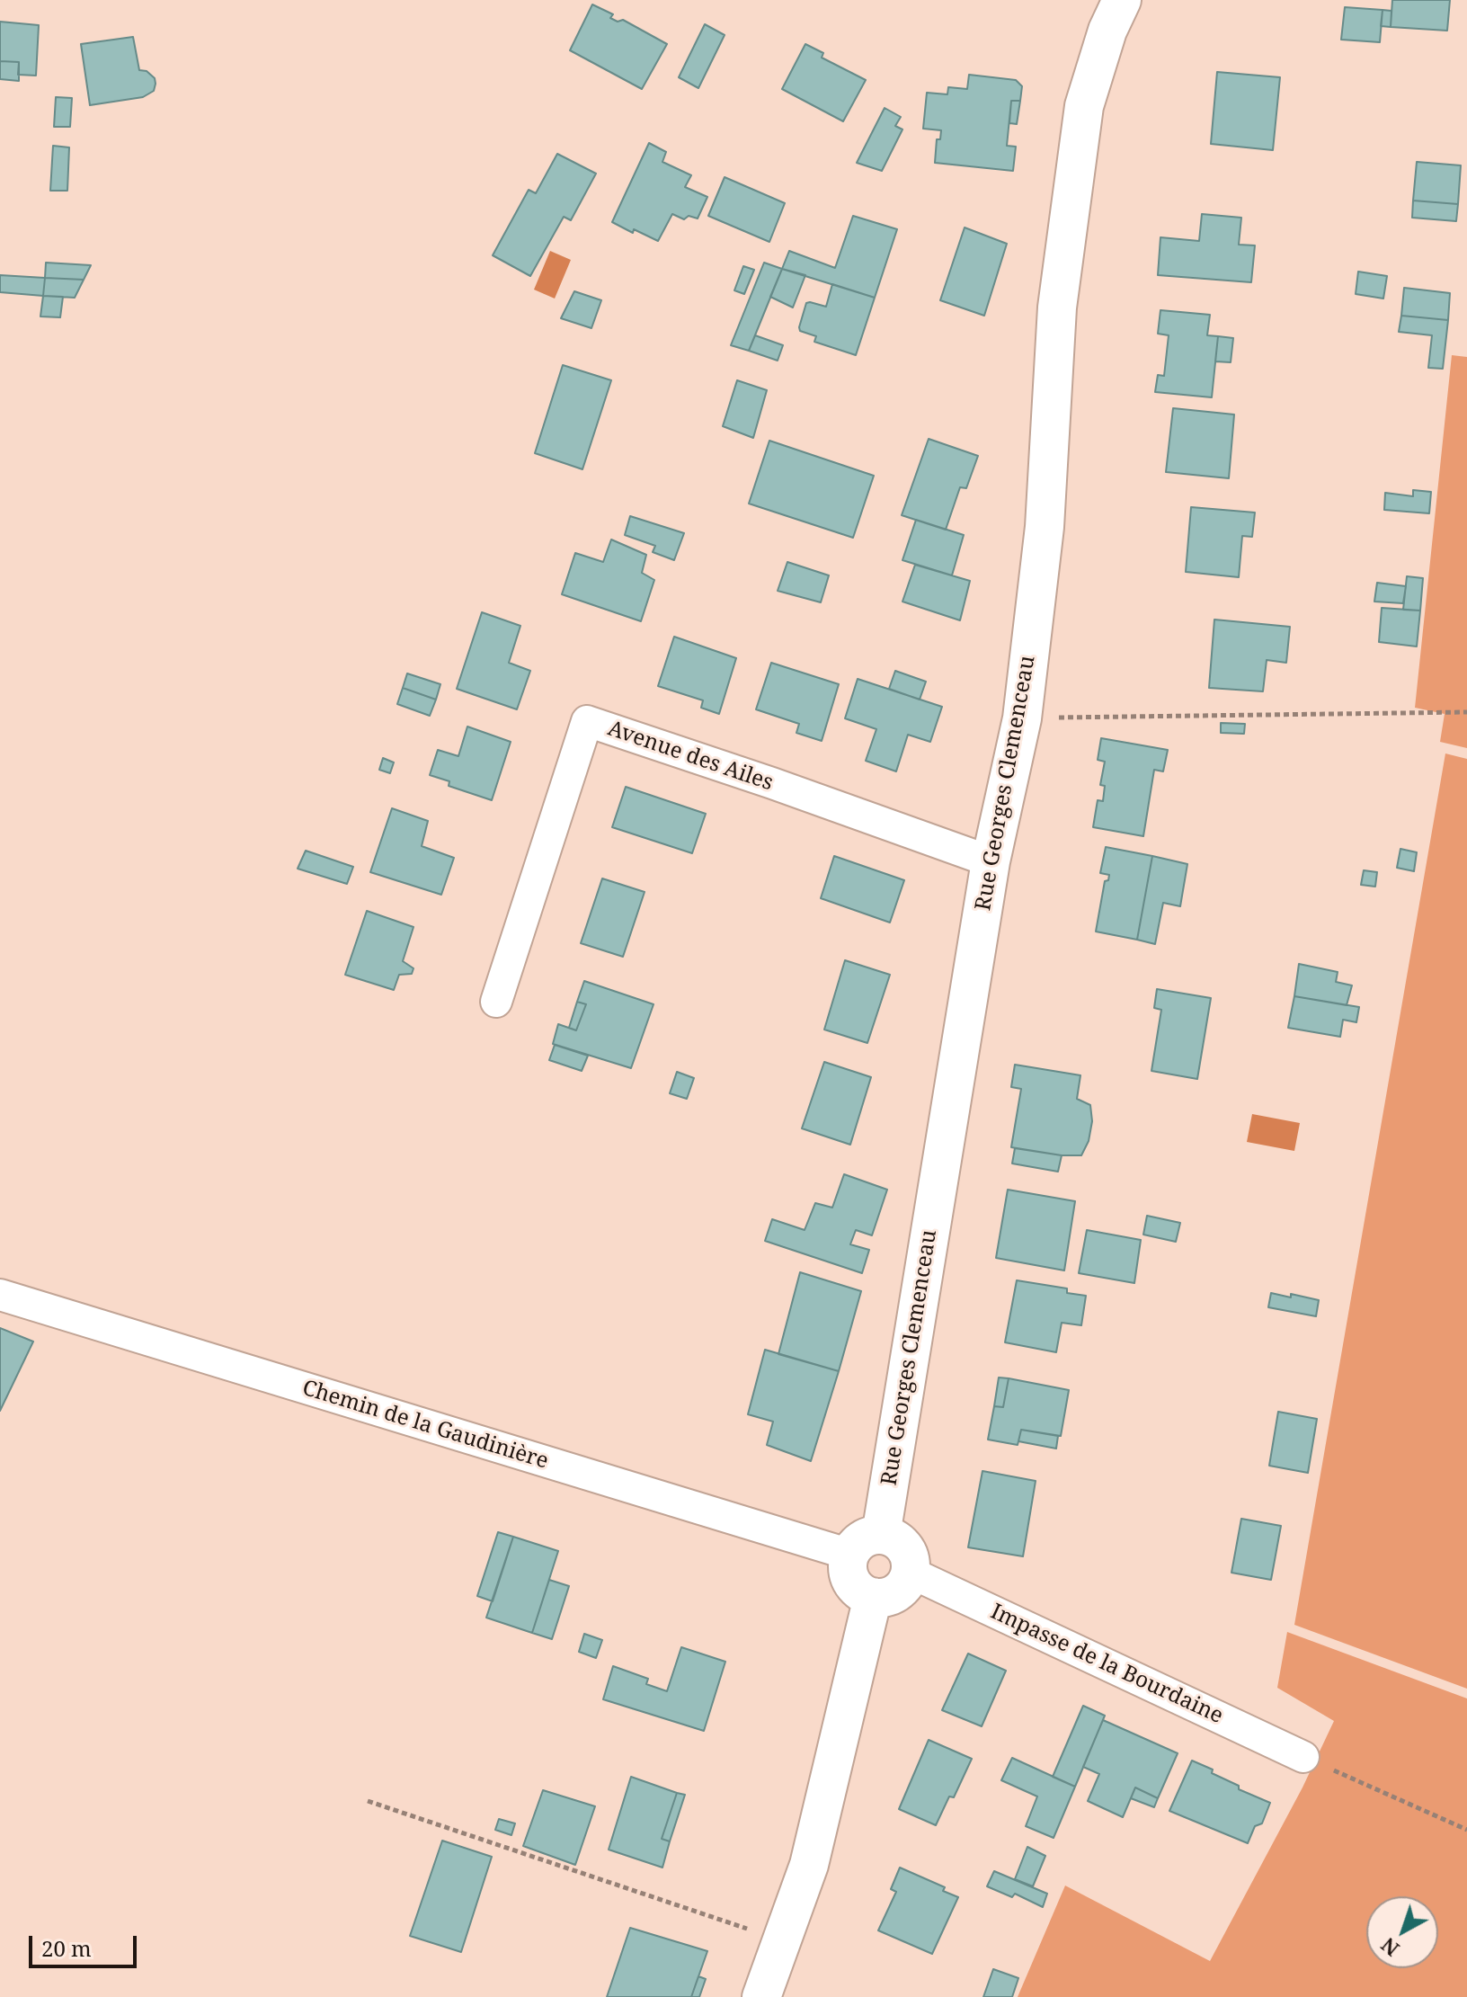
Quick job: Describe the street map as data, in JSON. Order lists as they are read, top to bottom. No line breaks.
{"streets":{"street":["Avenue des Ailes","Rue Georges Clemenceau","Chemin de la Gaudinière","Impasse de la Bourdaine"]},"crossings":[["Avenue des Ailes","Rue Georges Clemenceau"],["Rue Georges Clemenceau","Chemin de la Gaudinière"],["Rue Georges Clemenceau","Impasse de la Bourdaine"],["Chemin de la Gaudinière","Impasse de la Bourdaine"]],"scale_bar":"20 m","north":"bottom left"}
